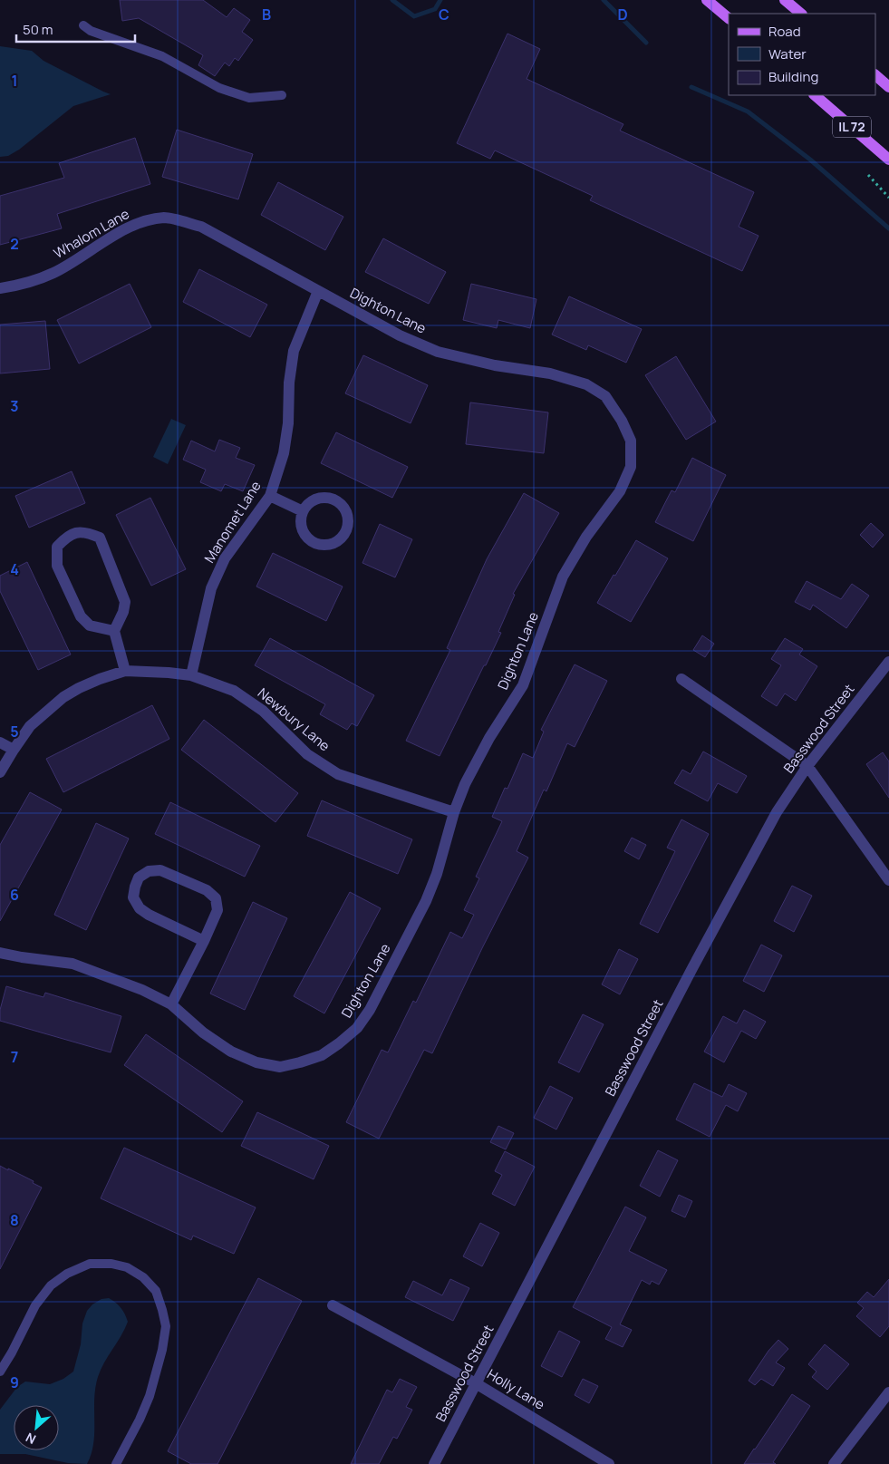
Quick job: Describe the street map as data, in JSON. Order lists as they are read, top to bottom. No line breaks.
{"streets":{"main road":["IL 72"],"street":["Whalom Lane","Dighton Lane","Manomet Lane","Newbury Lane","Basswood Street","Holly Lane"]},"crossings":[["Whalom Lane","Dighton Lane"],["Whalom Lane","Manomet Lane"],["Dighton Lane","Manomet Lane"],["Dighton Lane","Newbury Lane"],["Manomet Lane","Newbury Lane"],["Basswood Street","Holly Lane"]],"legend":["Road","Water","Building"],"scale_bar":"50 m","north":"bottom left","grid":{"columns":["B","C","D"],"rows":["1","2","3","4","5","6","7","8","9"]}}
